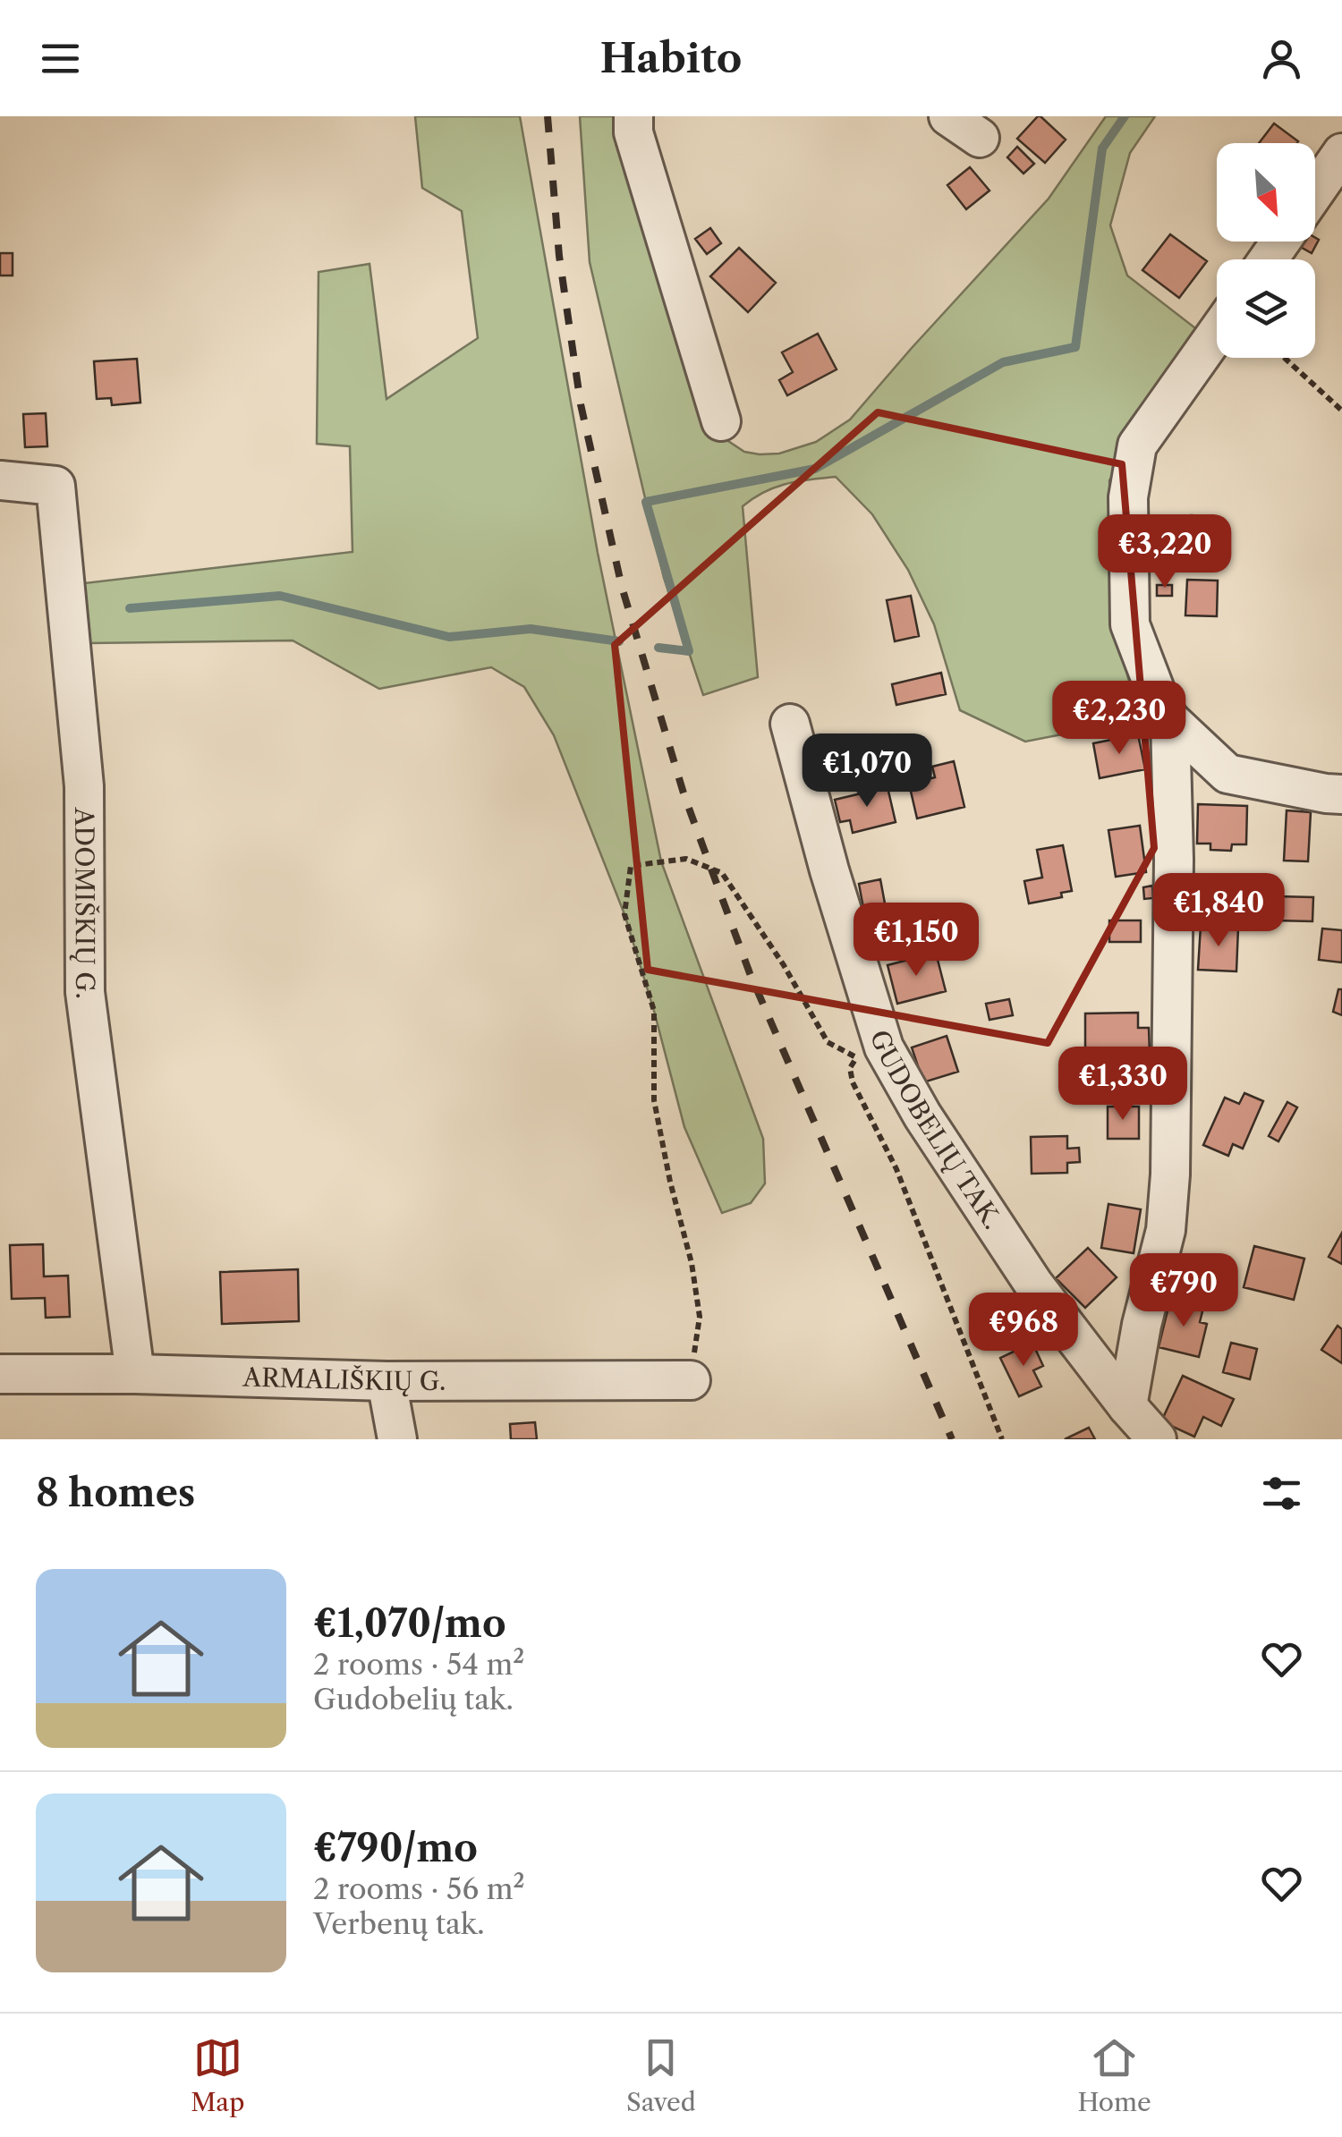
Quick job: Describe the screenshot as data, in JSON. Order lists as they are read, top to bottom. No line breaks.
{"streets":{"street":["ADOMIŠKIŲ G.","GUDOBELIŲ TAK.","ARMALIŠKIŲ G."]},"crossings":[["ADOMIŠKIŲ G.","ARMALIŠKIŲ G."]],"north":"bottom right","page":{"header":"Habito","price":["€3,220","€2,230","€1,070","€1,840","€1,150","€1,330","€790","€968"],"heading":"8 homes","list":[{"name":"€1,070/mo","note":"2 rooms · 54 m² · Gudobelių tak."},{"name":"€790/mo","note":"2 rooms · 56 m² · Verbenų tak."}],"tabs":["Map","Saved","Home"]}}
